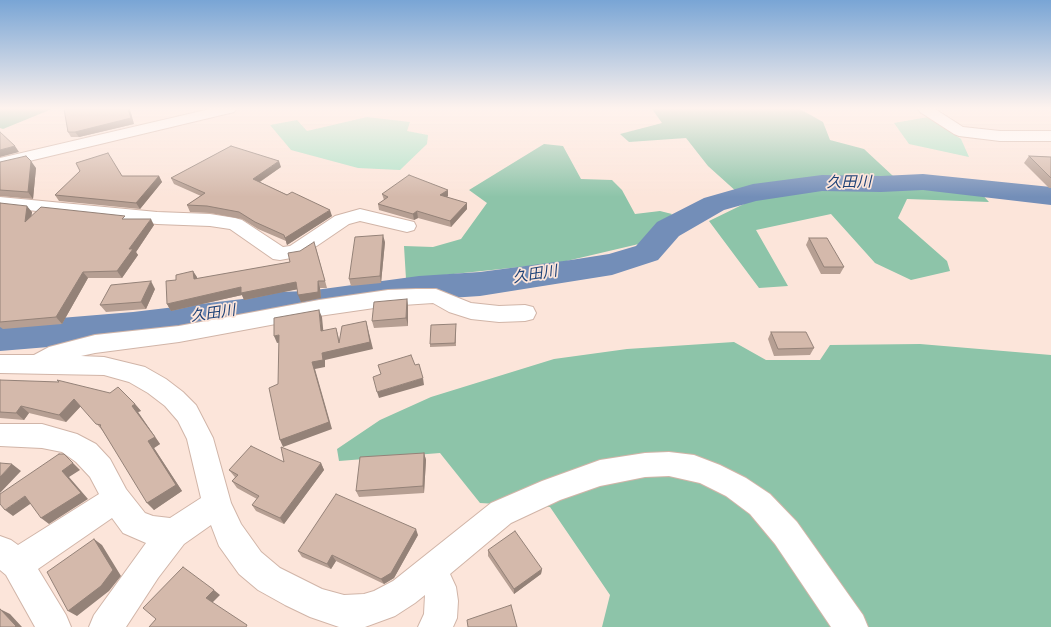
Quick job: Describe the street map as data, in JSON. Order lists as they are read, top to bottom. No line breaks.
{"water":["久田川"]}
